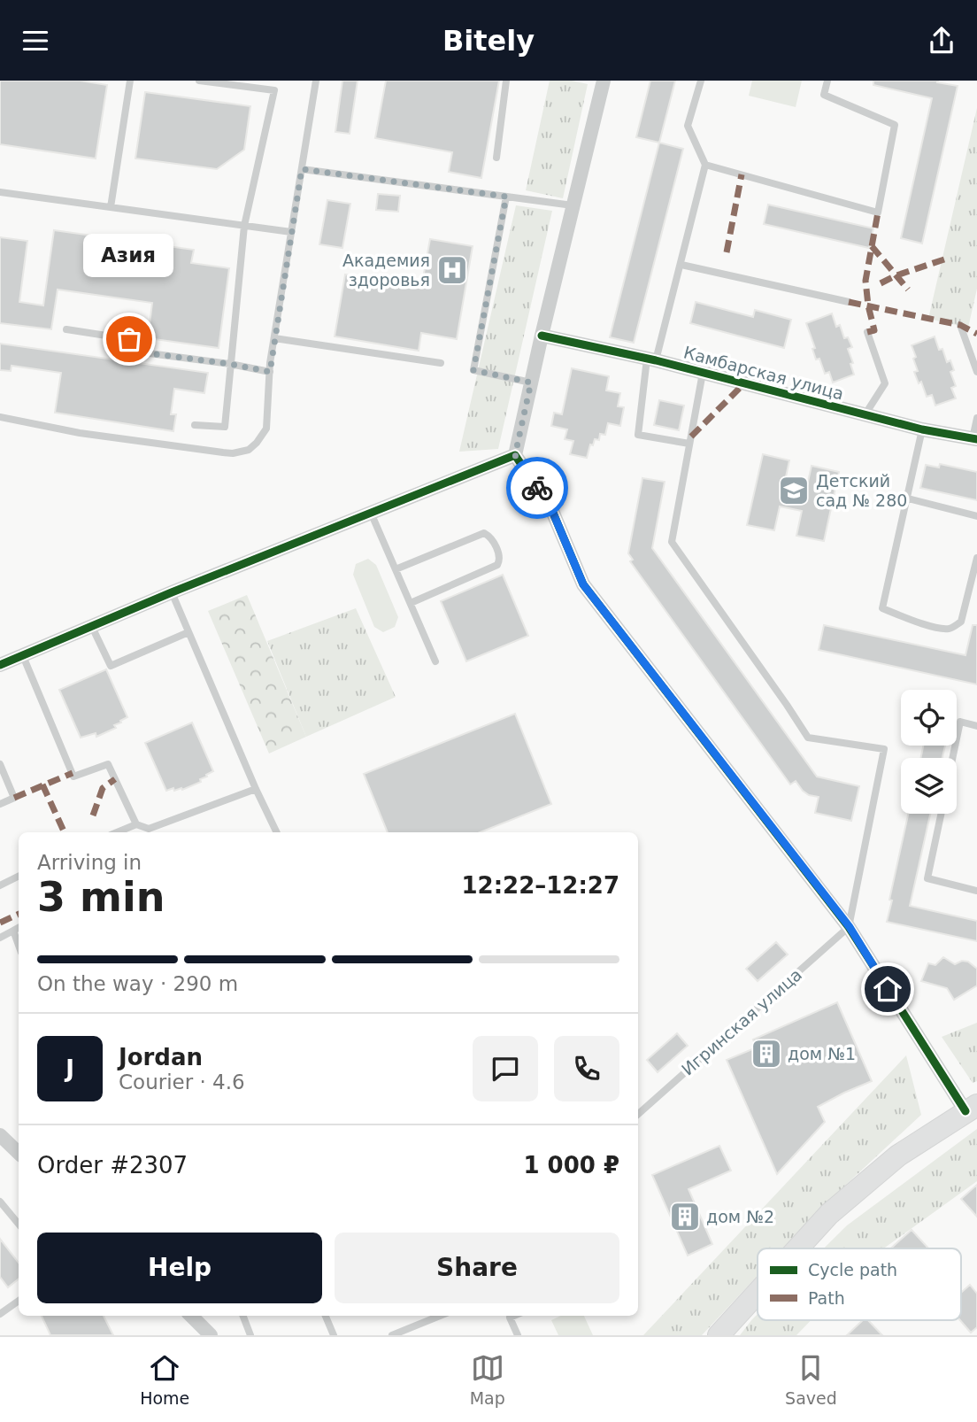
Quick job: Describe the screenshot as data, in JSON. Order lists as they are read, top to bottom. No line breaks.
{"streets":{"street":["Камбарская улица"],"lane":["Игринская улица"]},"places":{"hospital":["Академия здоровья"],"other":["Азия"],"school or university":["Детский сад № 280"],"building":["дом №1","дом №2"]},"legend":["Cycle path","Path"],"page":{"header":"Bitely","bubble":"Азия","heading":["3 min","Arriving in","12:22–12:27"],"panel":["Jordan","Courier · 4.6","Order #2307","1 000 ₽"],"bar":"On the way · 290 m","round":"J","buttons":["Help","Share"],"tabs":["Home","Map","Saved"]}}
